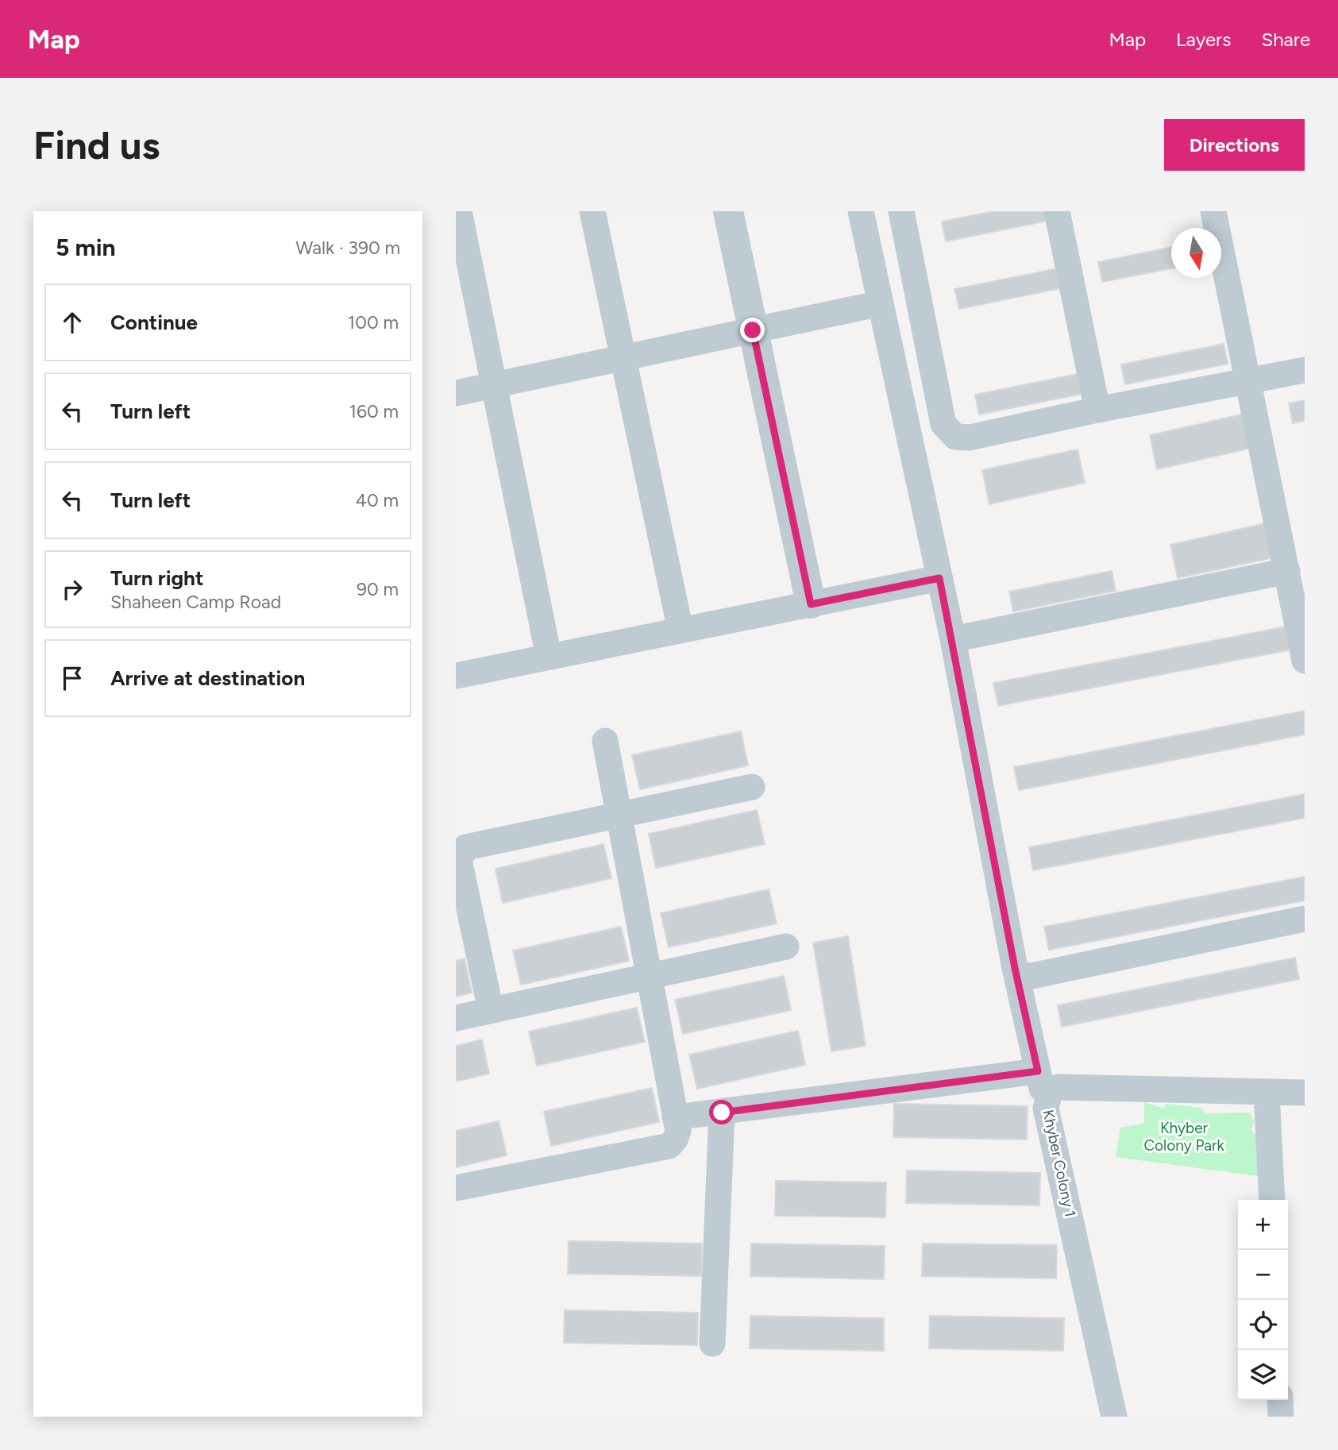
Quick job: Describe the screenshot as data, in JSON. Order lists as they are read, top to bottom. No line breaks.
{"streets":{"street":["Khyber Colony 1"]},"parks":["Khyber Colony Park"],"north":"bottom","page":{"header":"Map","nav":["Map","Layers","Share"],"buttons":"Directions","title":"Find us","heading":["5 min","Walk · 390 m"],"list":[["Continue","100 m"],["Turn left","160 m"],["Turn left","40 m"],["Turn right","Shaheen Camp Road","90 m"],"Arrive at destination"],"map_buttons":["+","−"]}}
